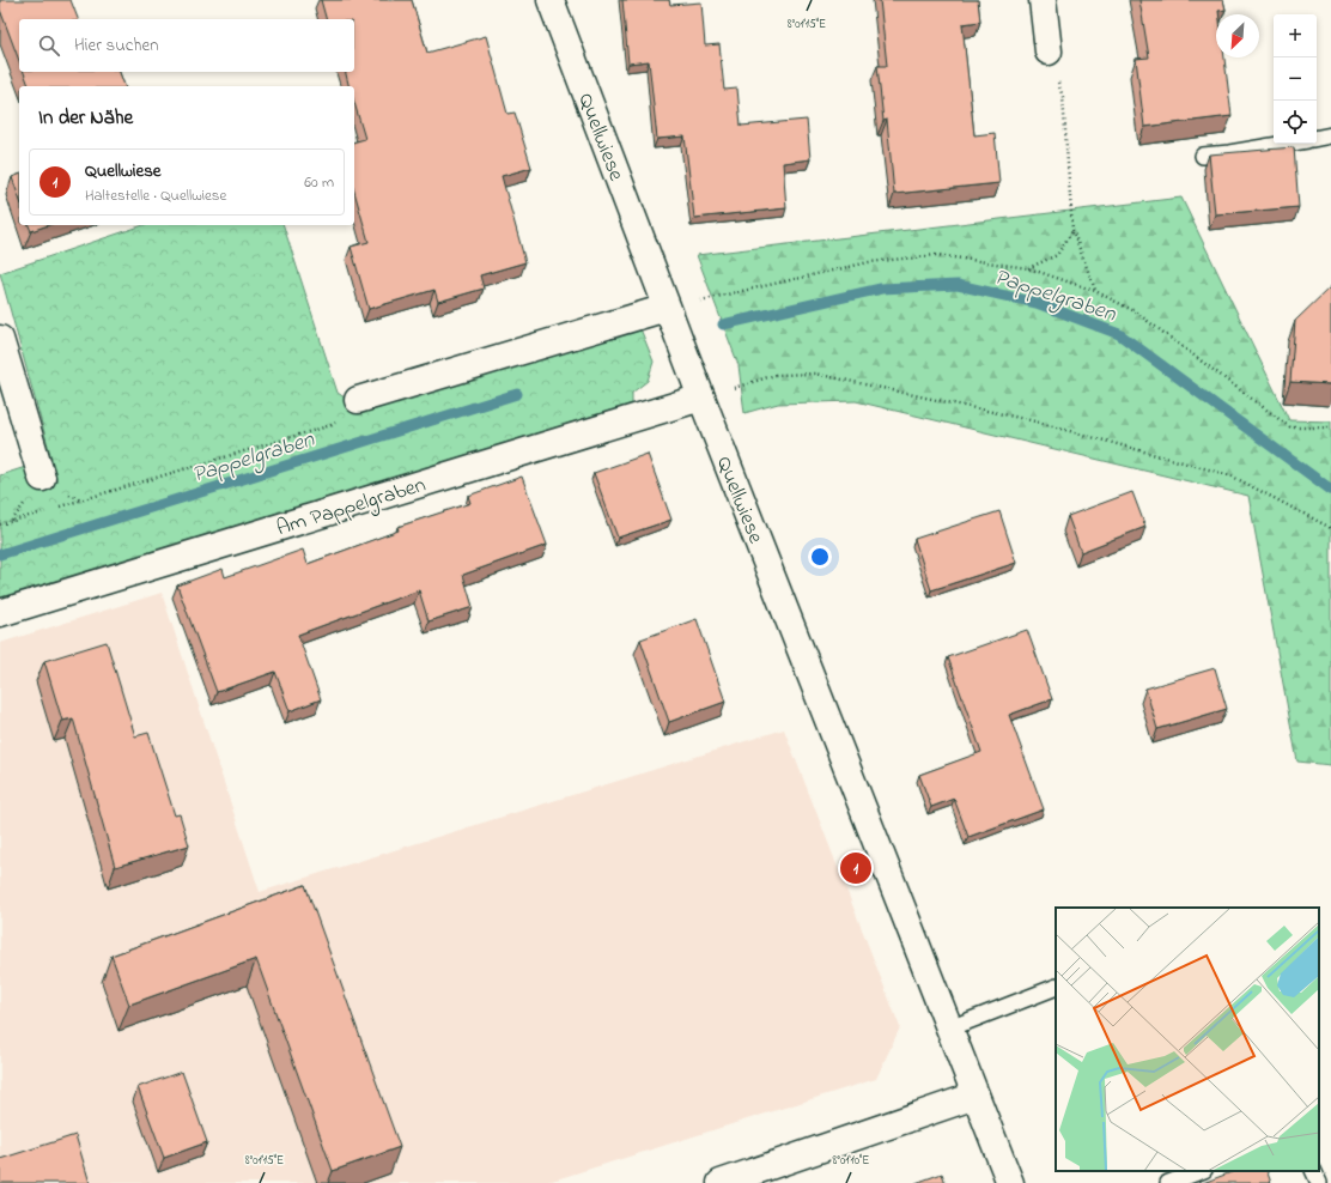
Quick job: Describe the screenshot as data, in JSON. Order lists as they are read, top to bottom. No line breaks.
{"streets":{"street":["Quellwiese","Am Pappelgraben"]},"crossings":[["Quellwiese","Am Pappelgraben"]],"water":["Pappelgraben"],"north":"bottom left","page":{"map_buttons":["+","−"],"search":"Hier suchen","heading":"In der Nähe","list":[{"mark":"1","name":"Quellwiese","note":"Haltestelle · Quellwiese","value":"60 m"}],"pins":"1"},"coordinates":["8°01'15\"E","8°01'10\"E"]}
